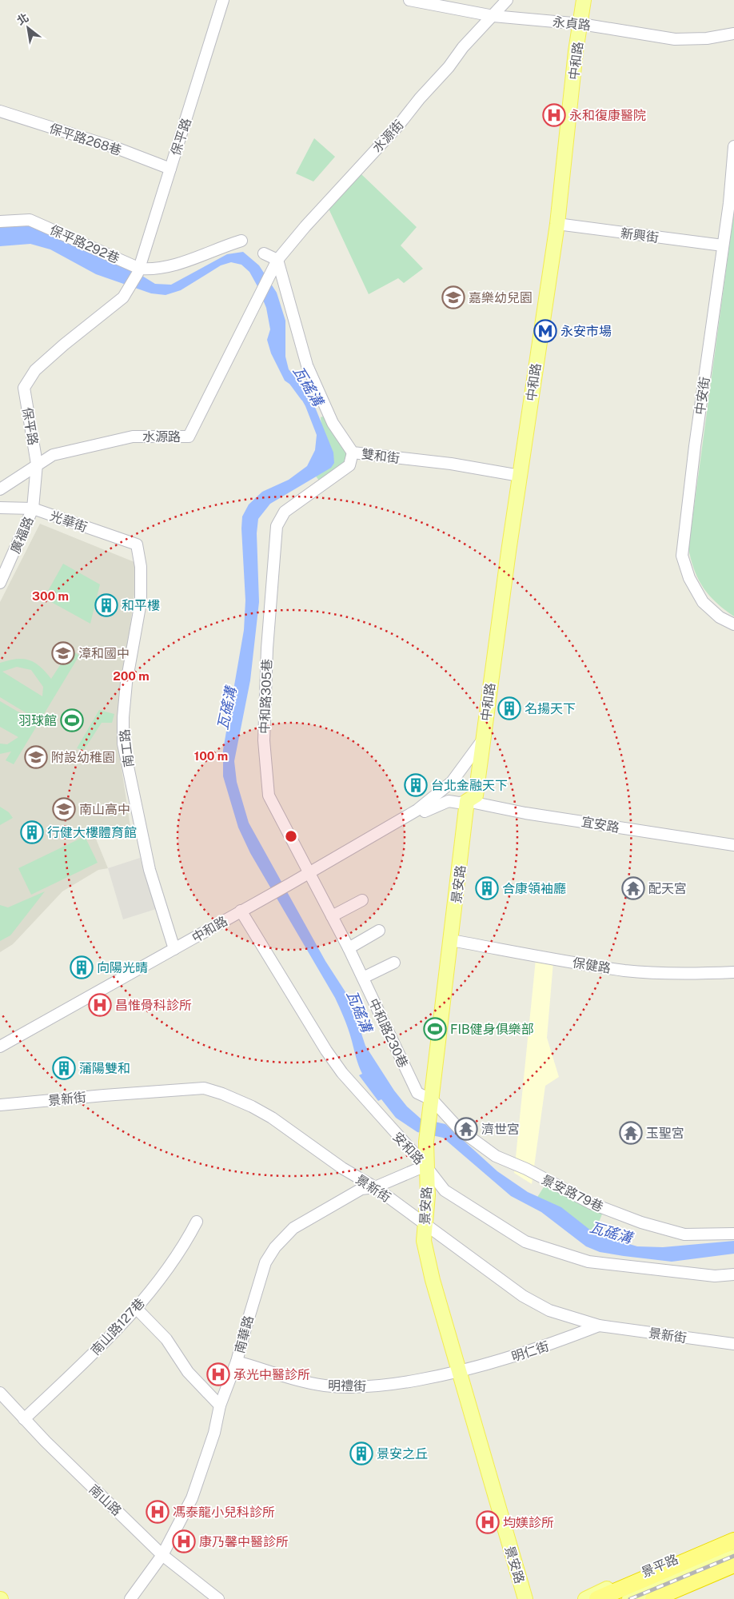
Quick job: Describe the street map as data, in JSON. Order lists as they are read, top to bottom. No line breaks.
{"streets":{"main road":["中和路","景安路","景平路"],"street":["永貞路","水源街","保平路","保平路268巷","新興街","保平路292巷","中安街","水源路","雙和街","光華街","廣福路","中和路305巷","南工路","宜安路","保健路","中和路230巷","景新街","安和路","景安路79巷","南山路127巷","南華路","明仁街","明禮街","南山路"]},"crossings":[["永貞路","中和路"],["永貞路","水源街"],["中和路","新興街"],["中和路","雙和街"],["中和路","中和路305巷"],["中和路","南工路"],["中和路","宜安路"],["中和路","景安路"],["中和路","中和路230巷"],["中和路","安和路"],["水源街","水源路"],["水源街","雙和街"],["保平路","保平路268巷"],["保平路","保平路292巷"],["保平路","水源路"],["保平路","光華街"],["保平路","廣福路"],["新興街","中安街"],["雙和街","中和路305巷"],["光華街","廣福路"],["光華街","南工路"],["中和路305巷","中和路230巷"],["宜安路","景安路"],["景安路","保健路"],["景安路","中和路230巷"],["景安路","景新街"],["景安路","安和路"],["景安路","景安路79巷"],["景安路","南華路"],["景安路","明仁街"],["景安路","明禮街"],["中和路230巷","景安路79巷"],["景新街","南華路"],["景新街","明仁街"],["安和路","南華路"],["南山路127巷","南山路"],["南華路","明禮街"],["南華路","南山路"],["明仁街","明禮街"]],"water":["瓦磘溝"],"places":{"hospital":["永和復康醫院","昌惟骨科診所","承光中醫診所","馮泰龍小兒科診所","均媄診所","康乃馨中醫診所"],"school or university":["嘉樂幼兒園","漳和國中","附設幼稚園","南山高中"],"metro station":["永安市場"],"building":["和平樓","名揚天下","台北金融天下","行健大樓體育館","合康領袖廳","向陽光晴","蒲陽雙和","景安之丘"],"sports":["羽球館","FIB健身俱樂部"],"temple":["配天宮","濟世宮","玉聖宮"]},"north":"top left","rings":["300 m","200 m","100 m"]}
